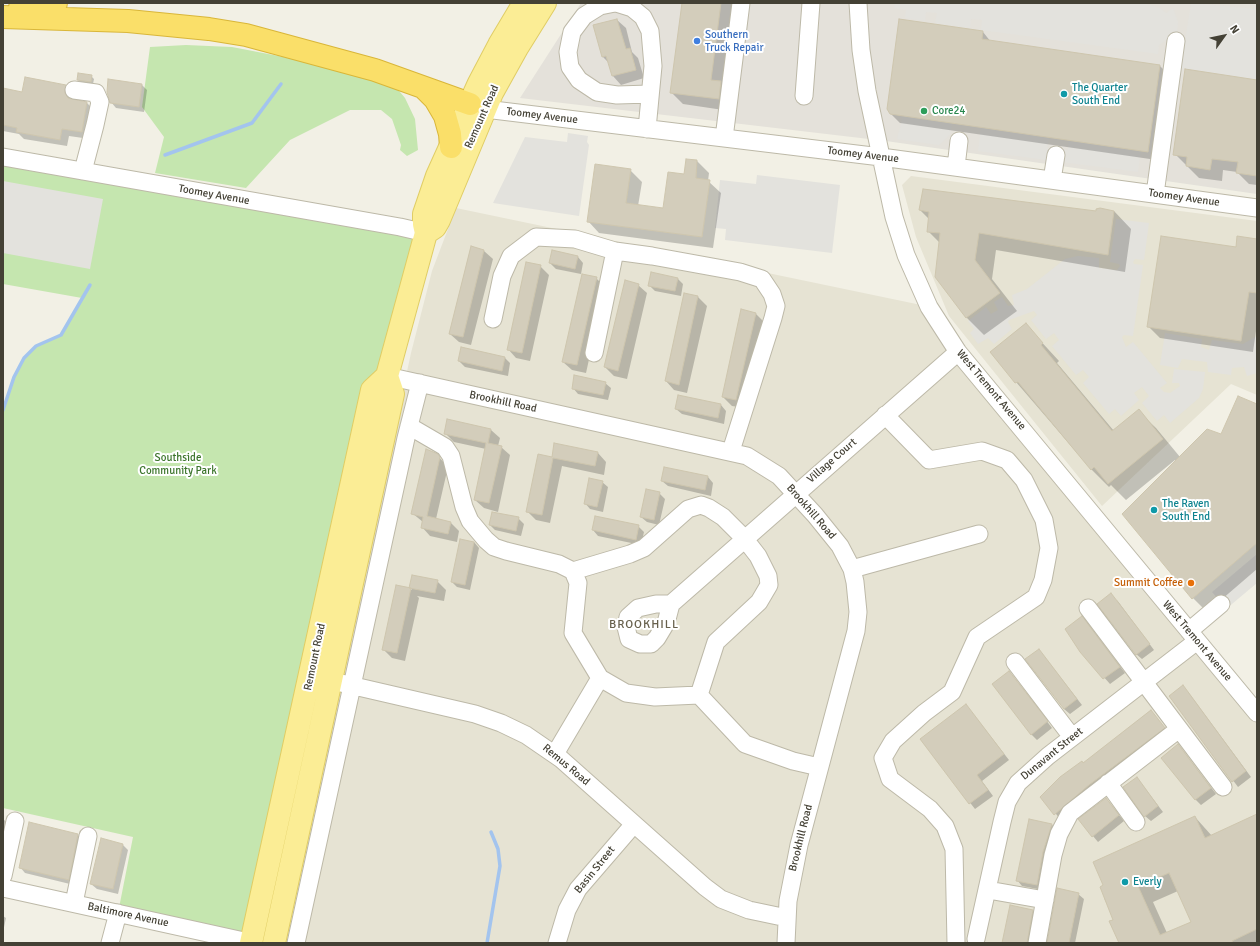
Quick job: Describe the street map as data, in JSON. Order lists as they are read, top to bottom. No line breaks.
{"streets":{"main road":["Remount Road"],"street":["Toomey Avenue","West Tremont Avenue","Brookhill Road","Village Court","Dunavant Street","Remus Road","Basin Street","Baltimore Avenue"]},"crossings":[["Toomey Avenue","Remount Road"],["Toomey Avenue","West Tremont Avenue"],["Remount Road","Brookhill Road"],["Remount Road","Remus Road"],["Remount Road","Baltimore Avenue"],["West Tremont Avenue","Village Court"],["West Tremont Avenue","Dunavant Street"],["Brookhill Road","Village Court"],["Brookhill Road","Remus Road"],["Remus Road","Basin Street"]],"districts":["BROOKHILL"],"parks":["Southside Community Park"],"places":["Southern Truck Repair","The Quarter South End","Core24","The Raven South End","Summit Coffee","Everly"],"north":"top right"}
